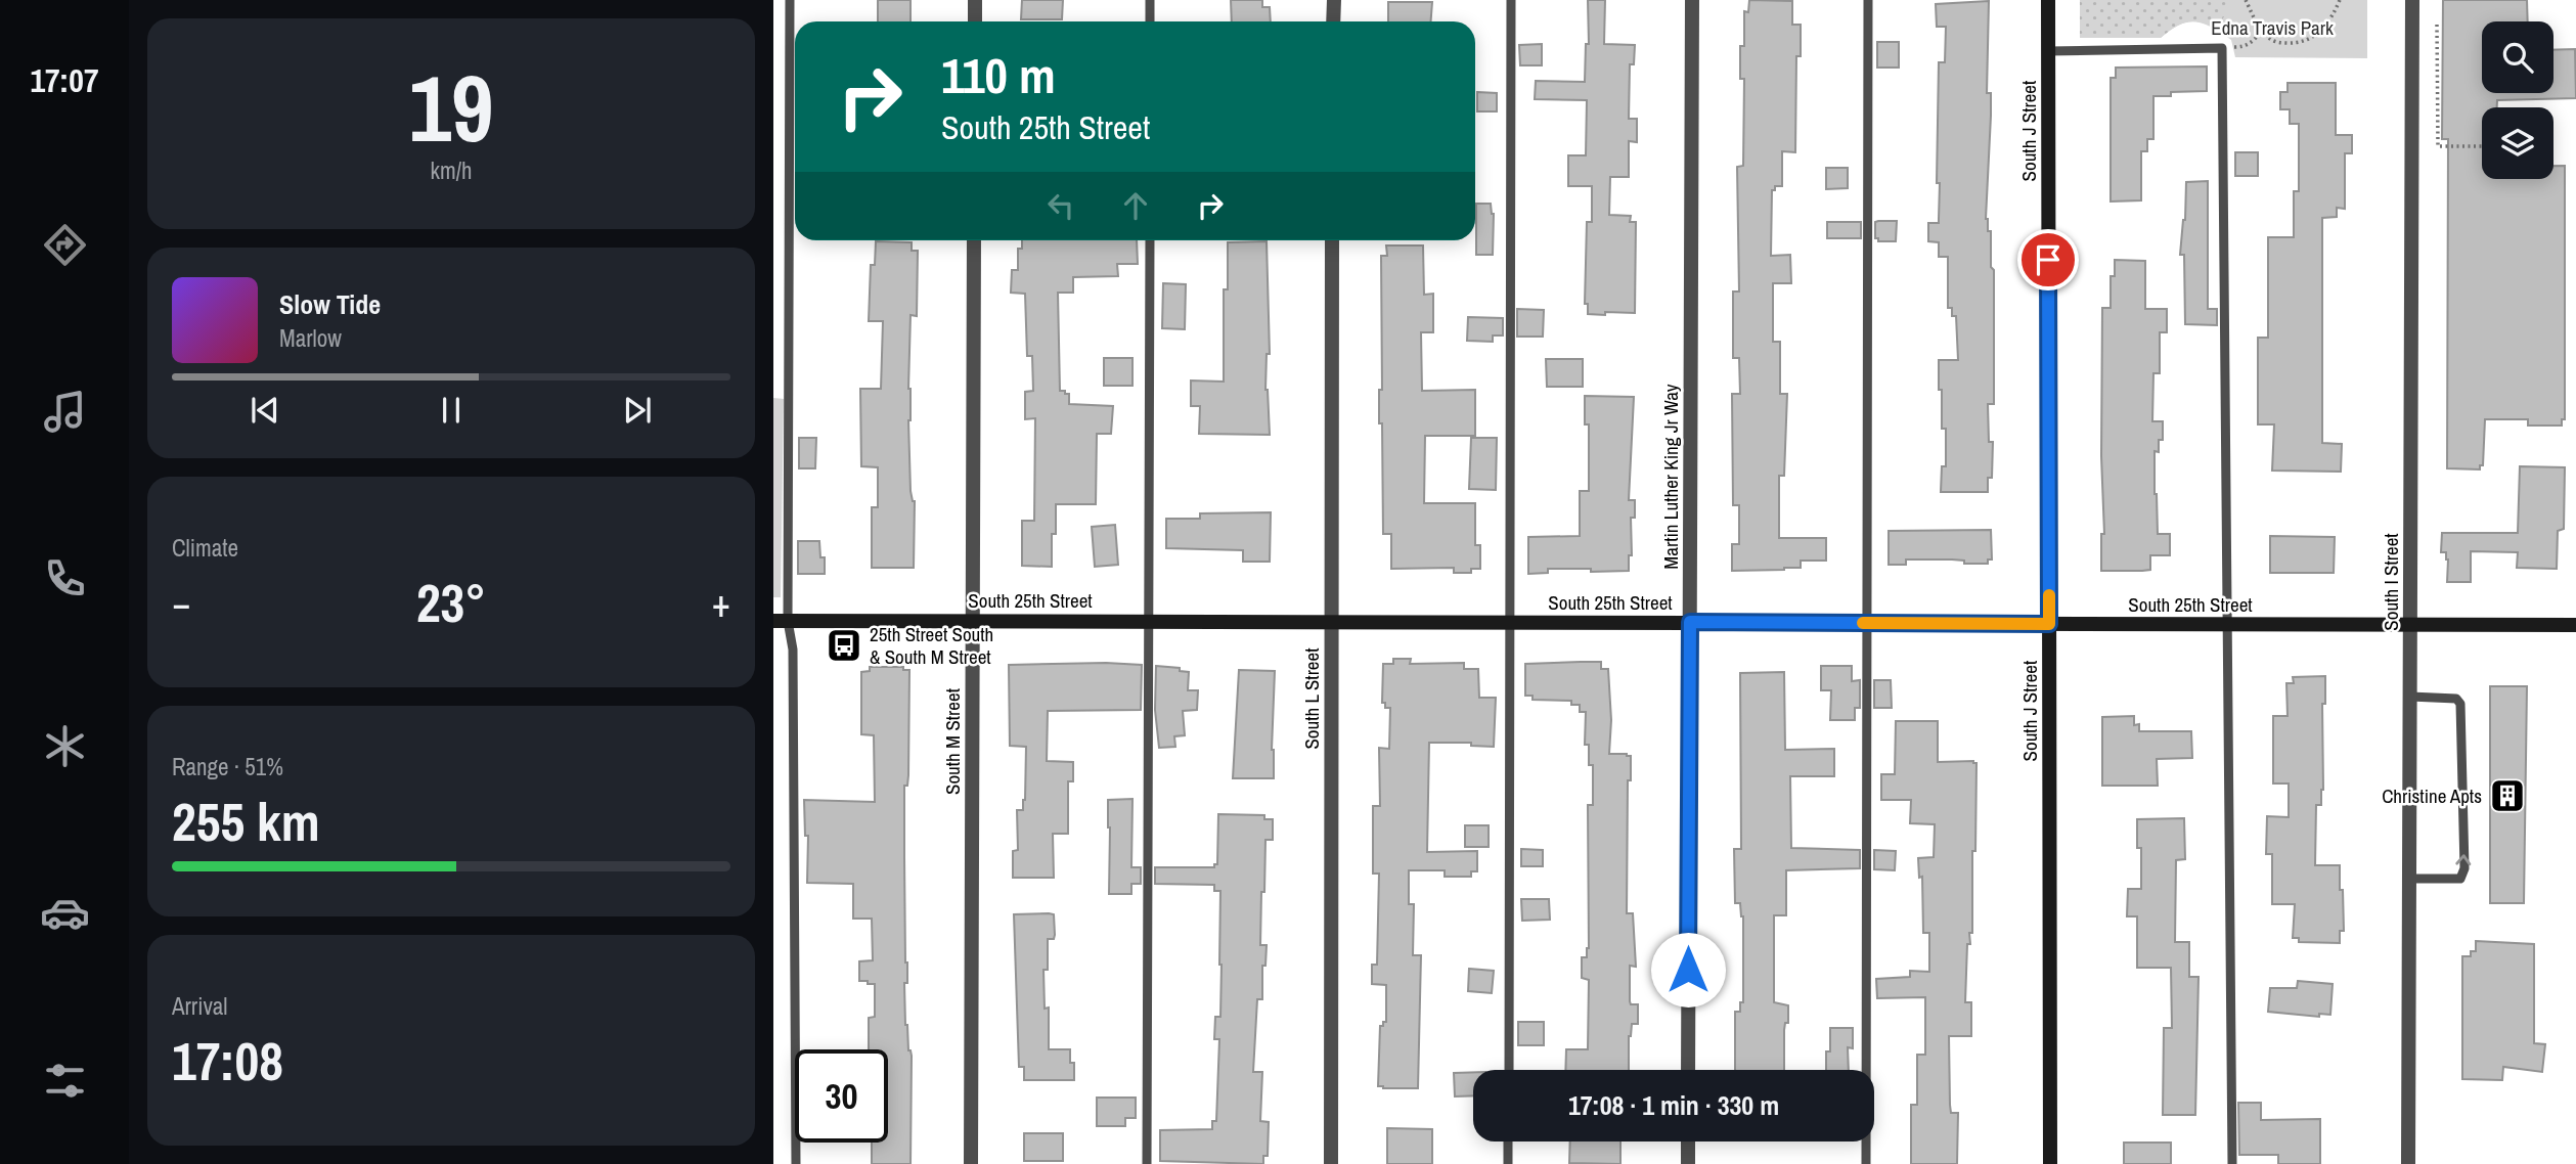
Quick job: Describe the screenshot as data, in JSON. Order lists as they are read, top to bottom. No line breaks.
{"streets":{"street":["South J Street","Martin Luther King Jr Way","South I Street","South 25th Street","South L Street","South M Street"]},"crossings":[["South J Street","South 25th Street"],["Martin Luther King Jr Way","South 25th Street"],["South I Street","South 25th Street"],["South 25th Street","South L Street"],["South 25th Street","South M Street"]],"parks":["Edna Travis Park"],"places":{"bus stop":["25th Street South & South M Street"],"building":["Christine Apts"]},"page":{"tabs":"17:07","tile":[["19","km/h"],"Climate",["Range · 51%","255 km"],["Arrival","17:08"]],"turn":["110 m","South 25th Street"],"song":["Slow Tide","Marlow"],"heat":["−","23°","+"],"limit":"30","trip":"17:08 · 1 min · 330 m"}}
